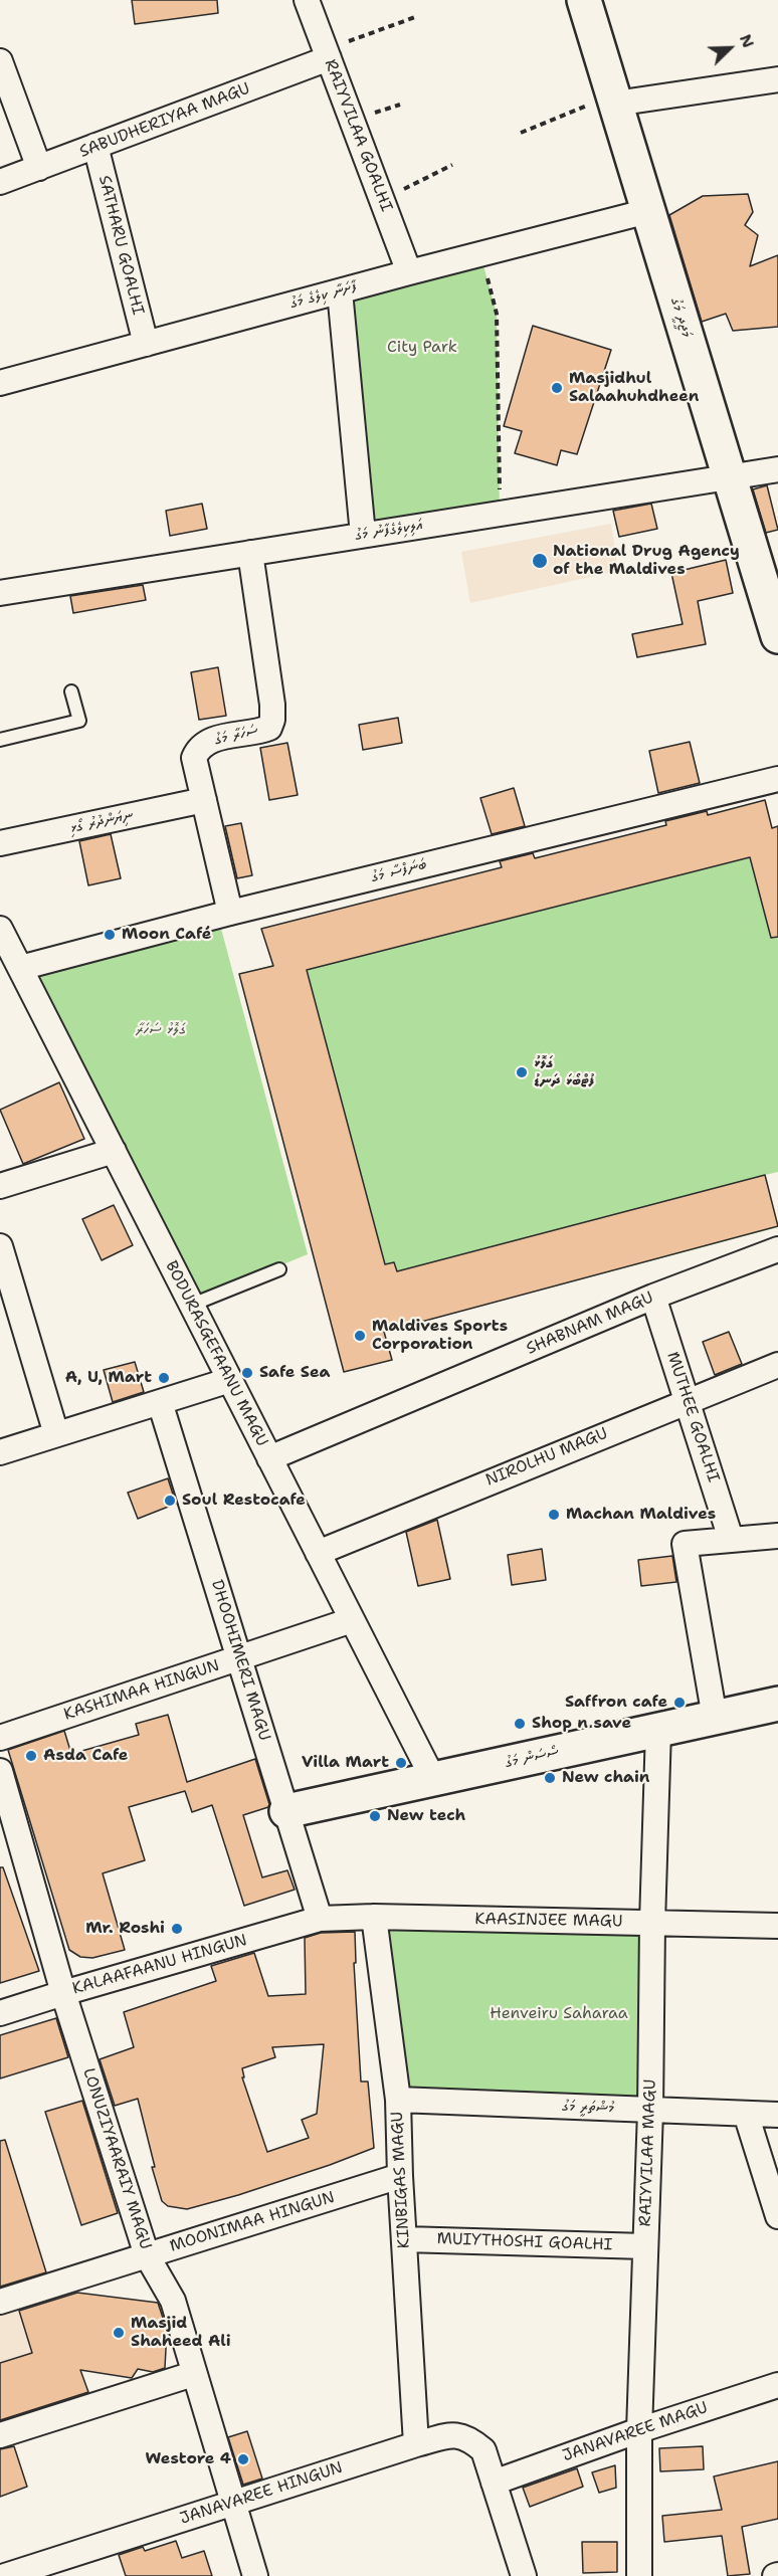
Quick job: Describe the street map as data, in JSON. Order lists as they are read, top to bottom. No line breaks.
{"streets":{"street":["SABUDHERIYAA MAGU","RAIYVILAA GOALHI","SATHARU GOALHI","ފާށަނާ ކިލެގެ މަގު","މަޖީދީ މަގު","އަލިކިލެގެފާނު މަގު","ސަހަރާ މަގު","ނިޔަންދުރު ގޯޅި","ބަނަފްސާ މަގު","SHABNAM MAGU","BODURASGEFAANU MAGU","MUTHEE GOALHI","NIROLHU MAGU","DHOOHIMERI MAGU","KASHIMAA HINGUN","ސޯސަން މަގު","KAASINJEE MAGU","KALAAFAANU HINGUN","މުޝްތަރީ މަގު","RAIYVILAA MAGU","LONUZIYAARAIY MAGU","KINBIGAS MAGU","MOONIMAA HINGUN","MUIYTHOSHI GOALHI","JANAVAREE MAGU","JANAVAREE HINGUN"]},"crossings":[["SABUDHERIYAA MAGU","RAIYVILAA GOALHI"],["SABUDHERIYAA MAGU","SATHARU GOALHI"],["RAIYVILAA GOALHI","ފާށަނާ ކިލެގެ މަގު"],["SATHARU GOALHI","ފާށަނާ ކިލެގެ މަގު"],["ފާށަނާ ކިލެގެ މަގު","މަޖީދީ މަގު"],["މަޖީދީ މަގު","އަލިކިލެގެފާނު މަގު"],["އަލިކިލެގެފާނު މަގު","ސަހަރާ މަގު"],["ސަހަރާ މަގު","ނިޔަންދުރު ގޯޅި"],["ސަހަރާ މަގު","ބަނަފްސާ މަގު"],["ބަނަފްސާ މަގު","BODURASGEFAANU MAGU"],["SHABNAM MAGU","BODURASGEFAANU MAGU"],["SHABNAM MAGU","MUTHEE GOALHI"],["BODURASGEFAANU MAGU","NIROLHU MAGU"],["BODURASGEFAANU MAGU","KASHIMAA HINGUN"],["BODURASGEFAANU MAGU","ސޯސަން މަގު"],["MUTHEE GOALHI","NIROLHU MAGU"],["DHOOHIMERI MAGU","KASHIMAA HINGUN"],["DHOOHIMERI MAGU","ސޯސަން މަގު"],["DHOOHIMERI MAGU","KAASINJEE MAGU"],["DHOOHIMERI MAGU","KALAAFAANU HINGUN"],["ސޯސަން މަގު","RAIYVILAA MAGU"],["KAASINJEE MAGU","KALAAFAANU HINGUN"],["KAASINJEE MAGU","RAIYVILAA MAGU"],["KAASINJEE MAGU","KINBIGAS MAGU"],["KALAAFAANU HINGUN","LONUZIYAARAIY MAGU"],["މުޝްތަރީ މަގު","RAIYVILAA MAGU"],["މުޝްތަރީ މަގު","KINBIGAS MAGU"],["RAIYVILAA MAGU","MUIYTHOSHI GOALHI"],["RAIYVILAA MAGU","JANAVAREE MAGU"],["LONUZIYAARAIY MAGU","MOONIMAA HINGUN"],["LONUZIYAARAIY MAGU","JANAVAREE HINGUN"],["KINBIGAS MAGU","MOONIMAA HINGUN"],["KINBIGAS MAGU","MUIYTHOSHI GOALHI"],["KINBIGAS MAGU","JANAVAREE HINGUN"],["JANAVAREE MAGU","JANAVAREE HINGUN"]],"parks":["City Park","ގަލޮޅު ސަހަރާ","Henveiru Saharaa"],"places":["Masjidhul Salaahuhdheen","National Drug Agency of the Maldives","Moon Café","ގަލޮޅު ފުޓްބޯޅަ ދަނޑު","Maldives Sports Corporation","Safe Sea","A, U, Mart","Soul Restocafe","Machan Maldives","Saffron cafe","Shop n save","Asda Cafe","Villa Mart","New chain","New tech","Mr. Roshi","Masjid Shaheed Ali","Westore 4"],"north":"top right"}
